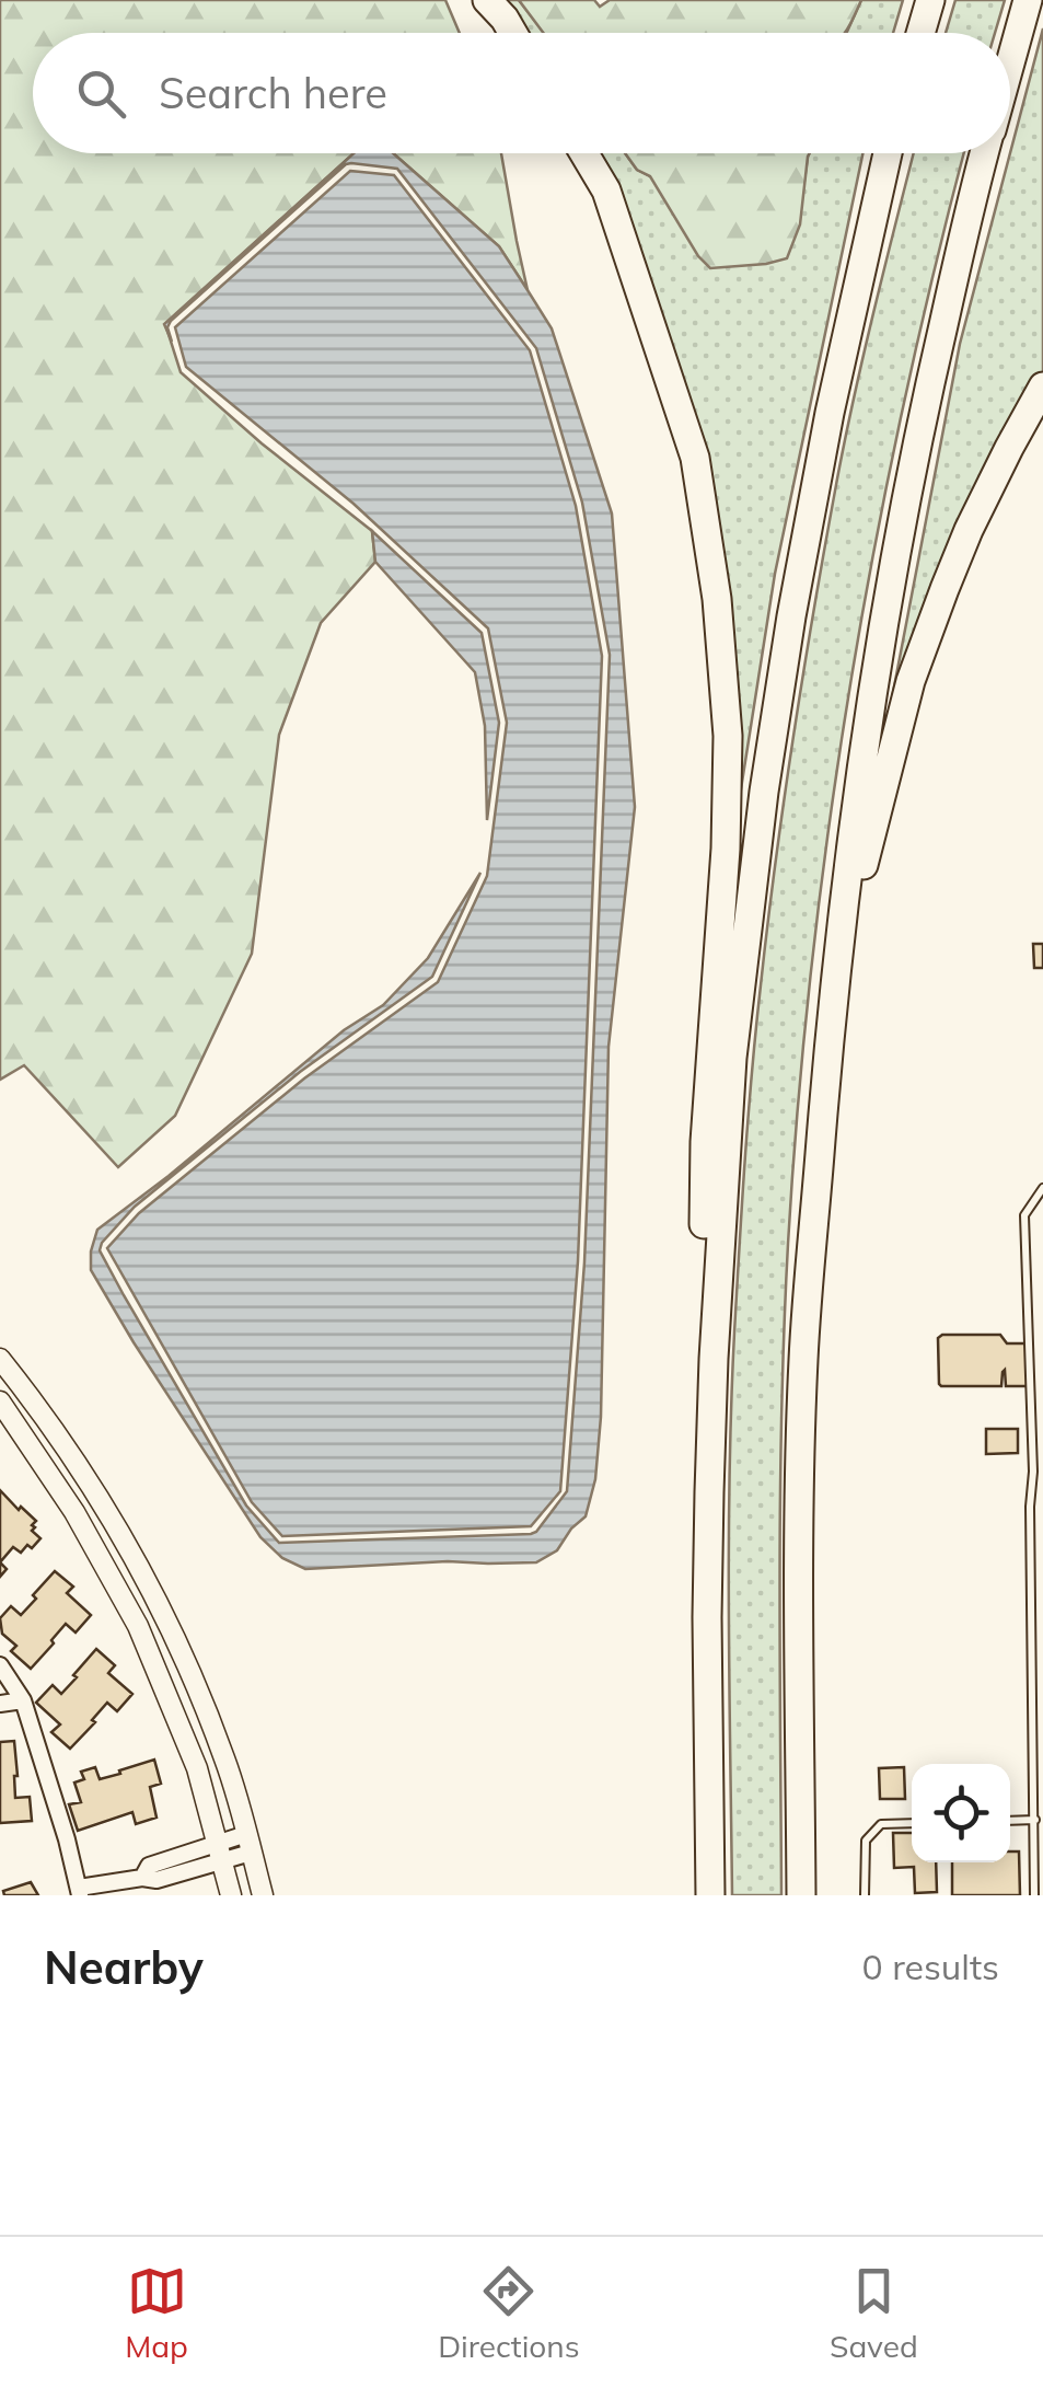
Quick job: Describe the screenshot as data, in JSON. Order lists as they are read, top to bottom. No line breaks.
{"page":{"search":"Search here","heading":["Nearby","0 results"],"nav":["Map","Directions","Saved"]}}
